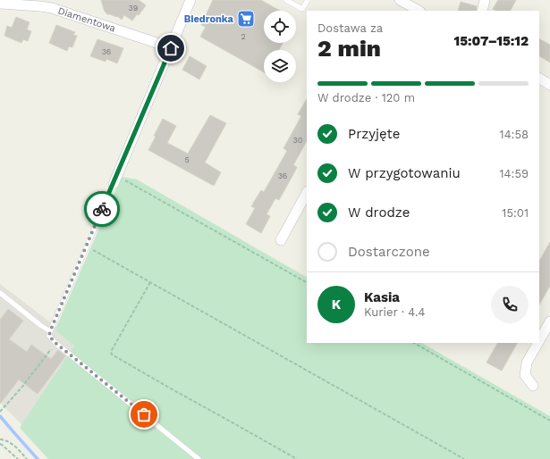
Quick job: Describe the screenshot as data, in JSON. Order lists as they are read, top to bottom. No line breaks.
{"streets":{"street":["Diamentowa"]},"places":{"supermarket":["Biedronka"]},"house_numbers":["39","2","36","30","5","36"],"page":{"heading":["2 min","Dostawa za","15:07–15:12"],"panel":["Kasia","Kurier · 4.4"],"bar":"W drodze · 120 m","list":[["Przyjęte","14:58"],["W przygotowaniu","14:59"],["W drodze","15:01"],"Dostarczone"],"round":"K"}}
